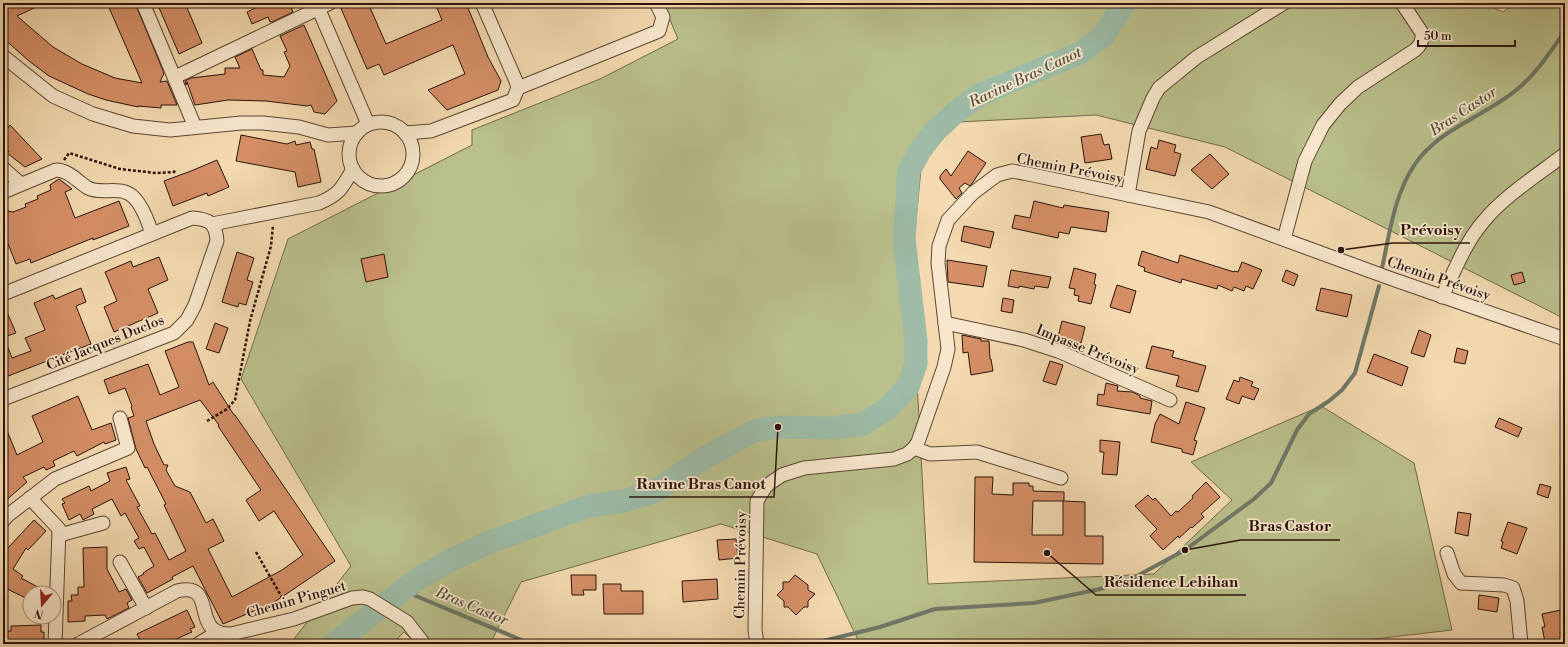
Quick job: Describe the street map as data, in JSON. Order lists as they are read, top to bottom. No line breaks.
{"streets":{"street":["Chemin Prévoisy","Cité Jacques Duclos","Impasse Prévoisy","Chemin Pinguet"]},"crossings":[["Chemin Prévoisy","Impasse Prévoisy"]],"water":["Ravine Bras Canot","Bras Castor"],"places":["Prévoisy","Ravine Bras Canot","Bras Castor","Résidence Lebihan"],"scale_bar":"50 m","north":"bottom"}
